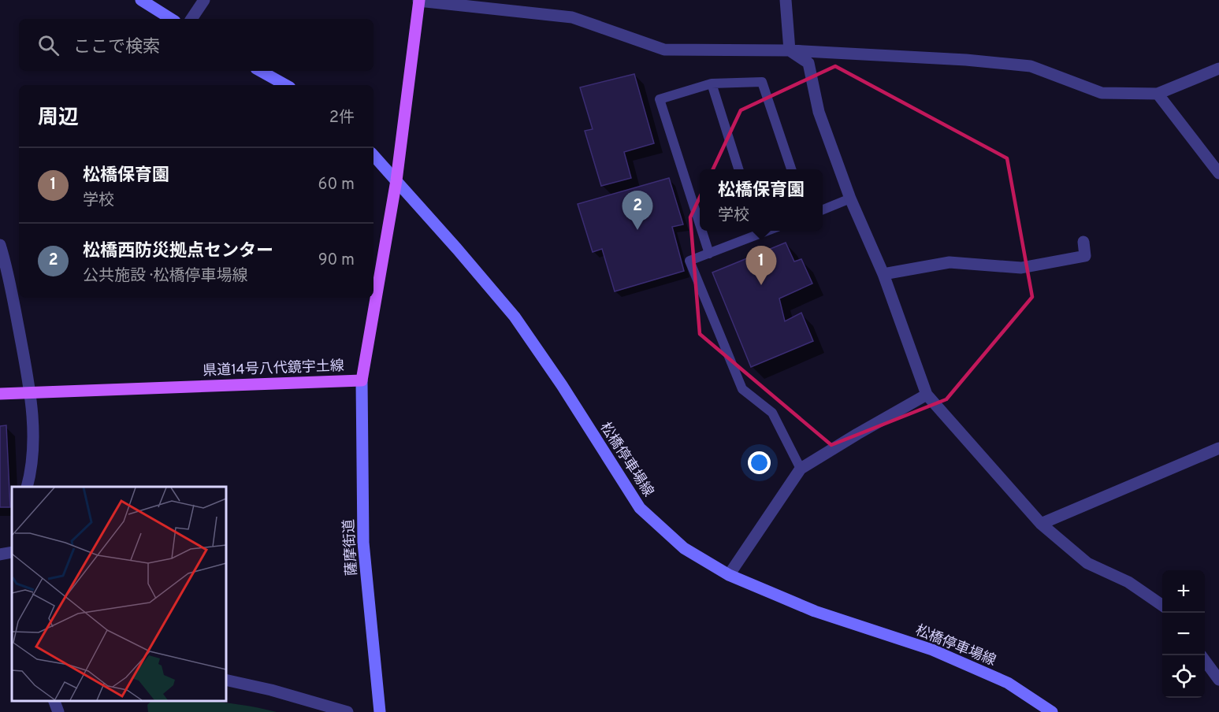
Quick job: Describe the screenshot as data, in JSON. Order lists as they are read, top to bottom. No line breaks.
{"streets":{"main road":["県道14号八代鏡宇土線","松橋停車場線","薩摩街道"]},"crossings":[["県道14号八代鏡宇土線","松橋停車場線"],["県道14号八代鏡宇土線","薩摩街道"]],"page":{"search":"ここで検索","heading":["周辺","2件"],"list":[{"mark":"1","name":"松橋保育園","note":"学校","value":"60 m"},{"mark":"2","name":"松橋西防災拠点センター","note":"公共施設 · 松橋停車場線","value":"90 m"}],"popup":["松橋保育園","学校"],"pins":["2","1"],"map_buttons":["+","−"]}}
